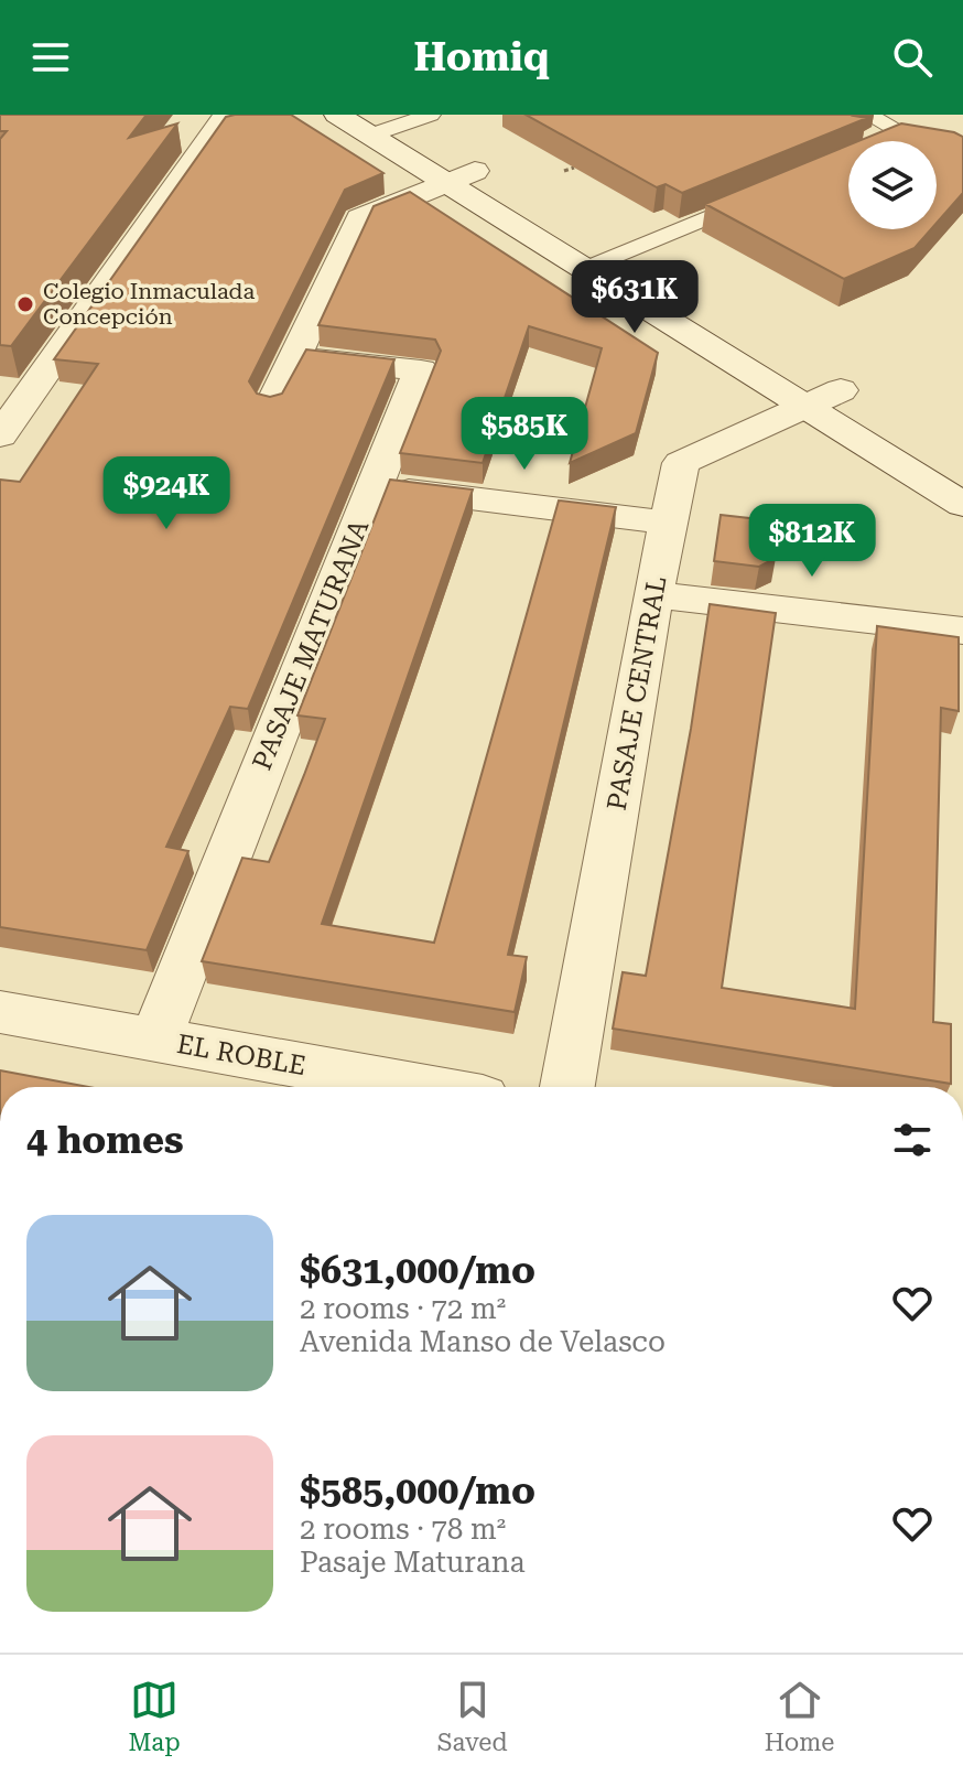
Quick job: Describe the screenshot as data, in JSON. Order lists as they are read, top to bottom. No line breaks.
{"streets":{"street":["PASAJE MATURANA","PASAJE CENTRAL","EL ROBLE"]},"crossings":[["PASAJE MATURANA","EL ROBLE"]],"places":["Colegio Inmaculada Concepción"],"page":{"header":"Homiq","price":["$631K","$585K","$924K","$812K"],"heading":"4 homes","list":[{"name":"$631,000/mo","note":"2 rooms · 72 m² · Avenida Manso de Velasco"},{"name":"$585,000/mo","note":"2 rooms · 78 m² · Pasaje Maturana"}],"tabs":["Map","Saved","Home"]}}
